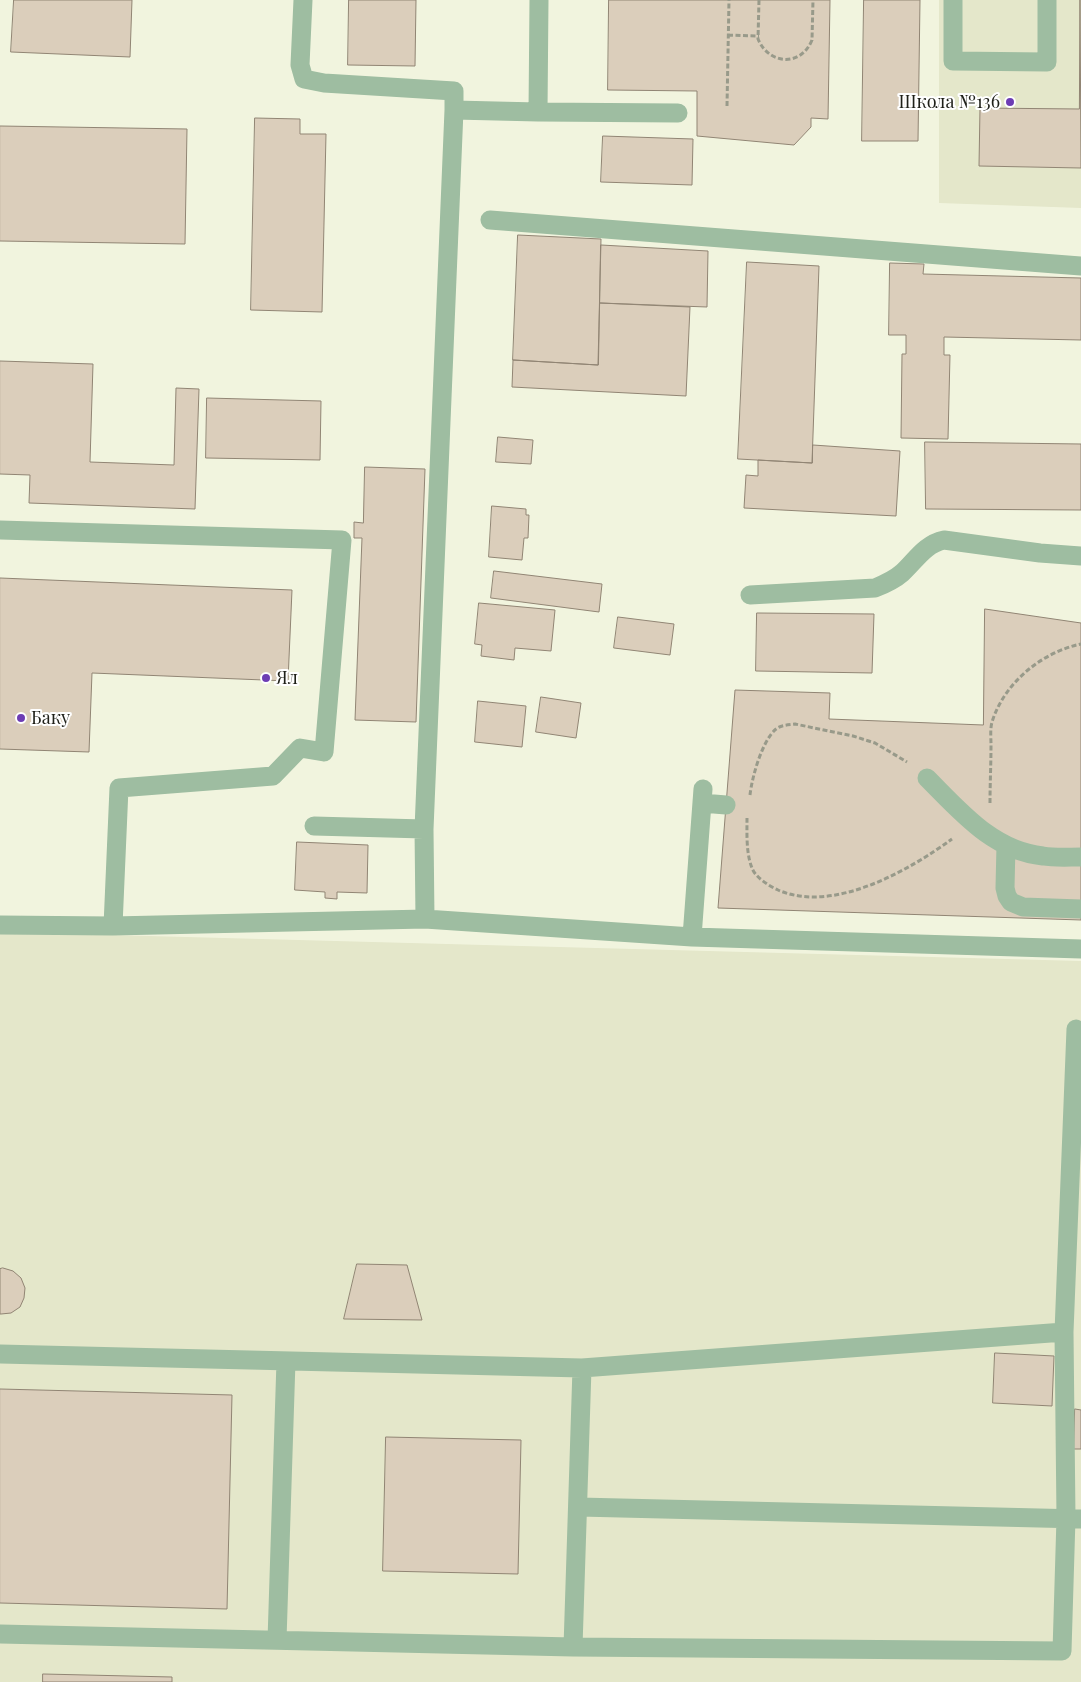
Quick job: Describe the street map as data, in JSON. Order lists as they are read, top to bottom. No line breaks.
{"places":["Школа №136","Ял","Баку"]}
